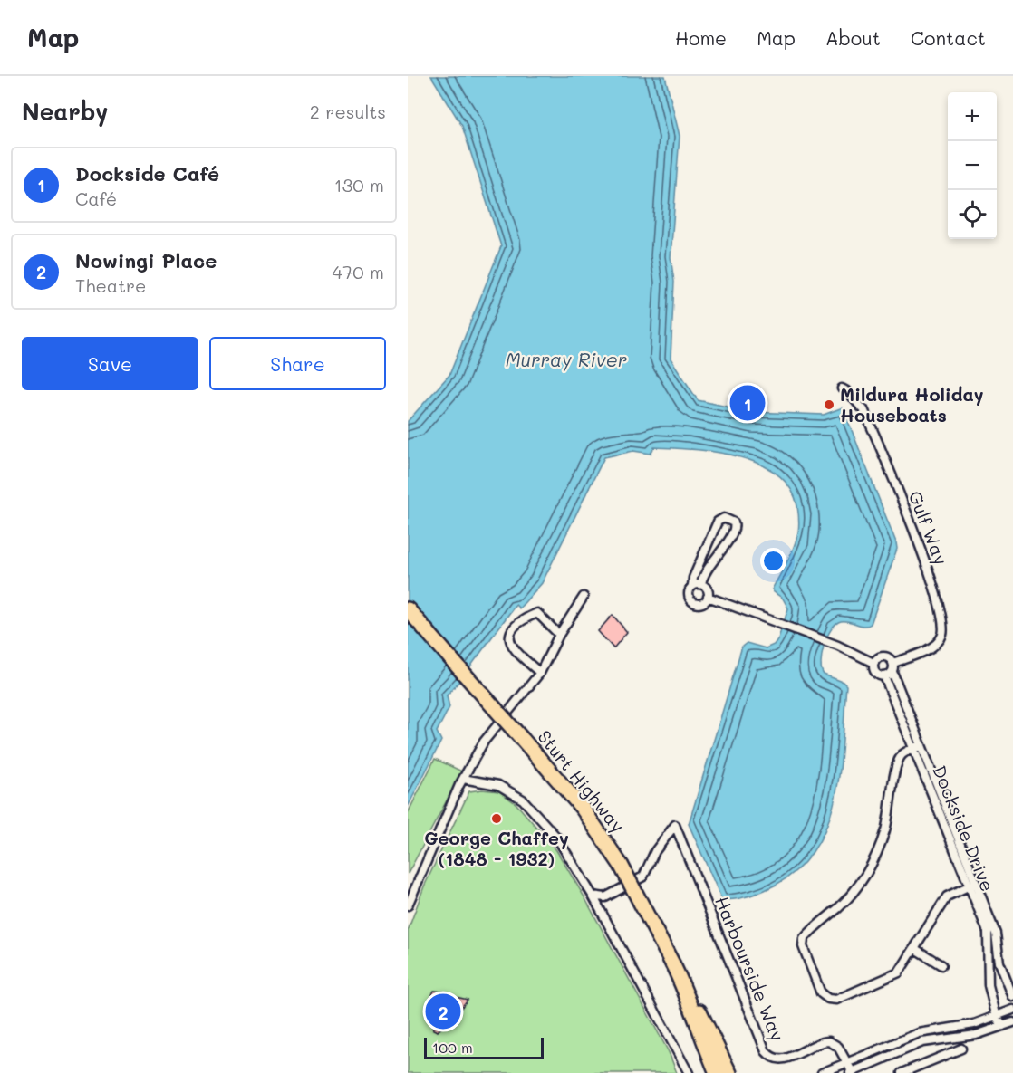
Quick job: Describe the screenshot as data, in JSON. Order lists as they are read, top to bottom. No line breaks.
{"streets":{"highway":["Sturt Highway"],"street":["Gulf Way","Dockside Drive","Harbourside Way"]},"crossings":[["Gulf Way","Dockside Drive"]],"water":["Murray River"],"places":["Mildura Holiday Houseboats","George Chaffey (1848 - 1932)"],"scale_bar":"100 m","page":{"header":"Map","nav":["Home","Map","About","Contact"],"heading":["Nearby","2 results"],"map_buttons":["+","−"],"list":[{"mark":"1","name":"Dockside Café","note":"Café","value":"130 m"},{"mark":"2","name":"Nowingi Place","note":"Theatre","value":"470 m"}],"buttons":["Save","Share"],"pins":["1","2"],"scale":"100 m"}}
